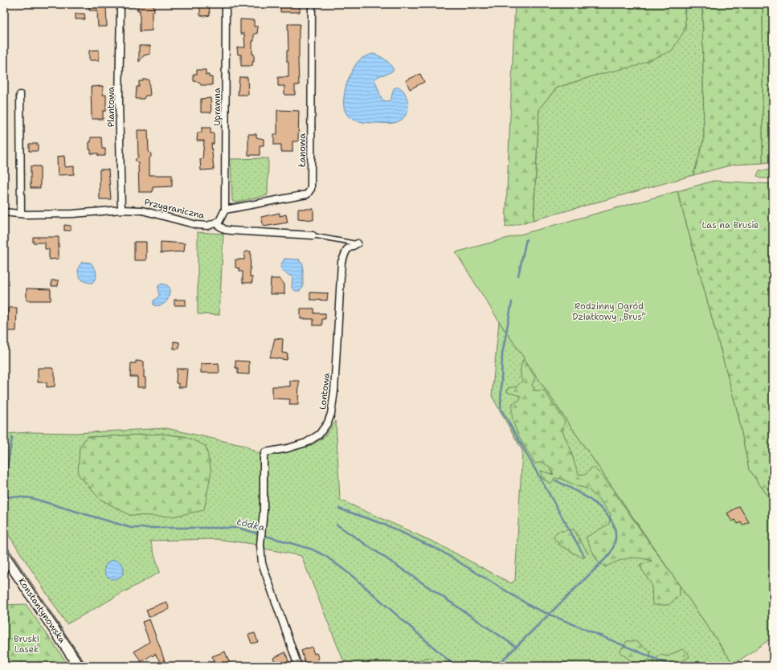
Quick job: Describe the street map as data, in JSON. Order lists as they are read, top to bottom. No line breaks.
{"streets":{"main road":["Konstantynowska"],"street":["Plantowa","Uprawna","Łanowa","Przygraniczna","Lontowa"]},"crossings":[["Plantowa","Przygraniczna"],["Uprawna","Łanowa"],["Przygraniczna","Lontowa"]],"water":["Łódka"],"parks":["Las na Brusie","Rodzinny Ogród Działkowy „Brus”","Bruski Lasek"]}
